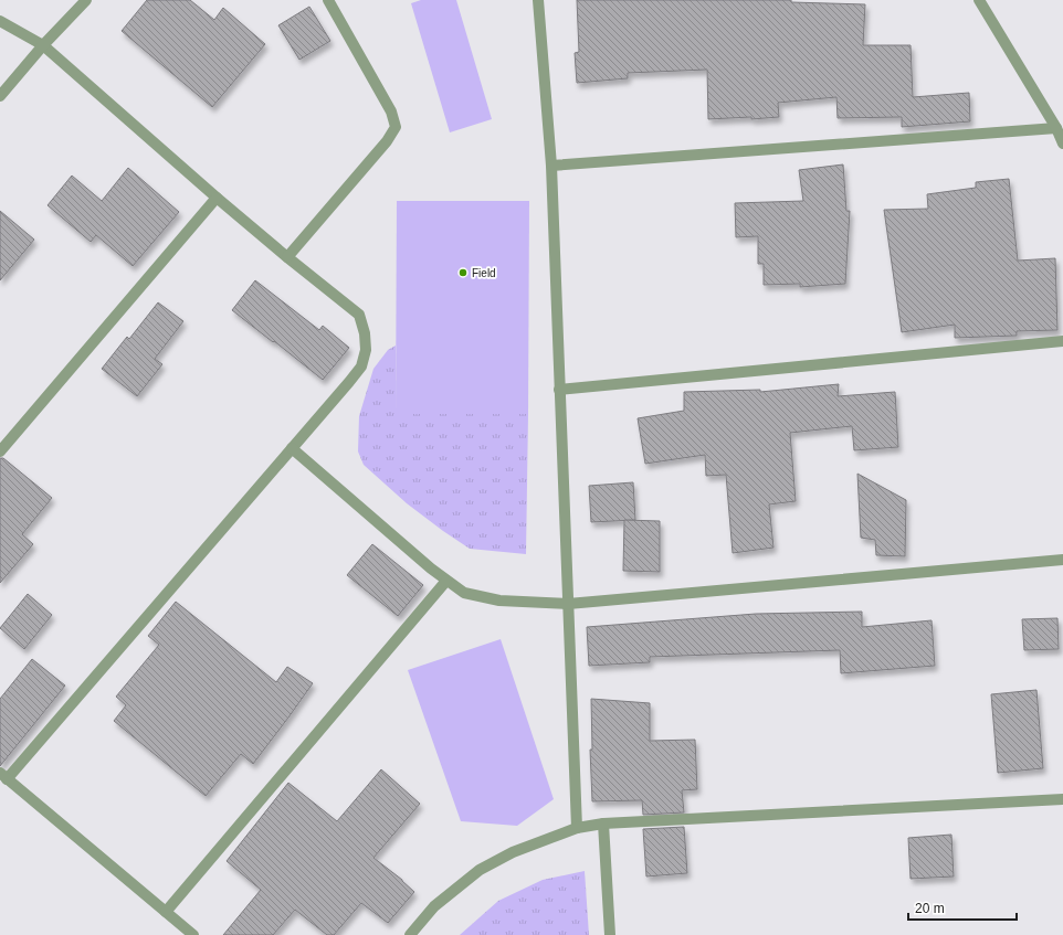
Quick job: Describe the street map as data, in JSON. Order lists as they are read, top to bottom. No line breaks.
{"places":["Field"],"scale_bar":"20 m"}
